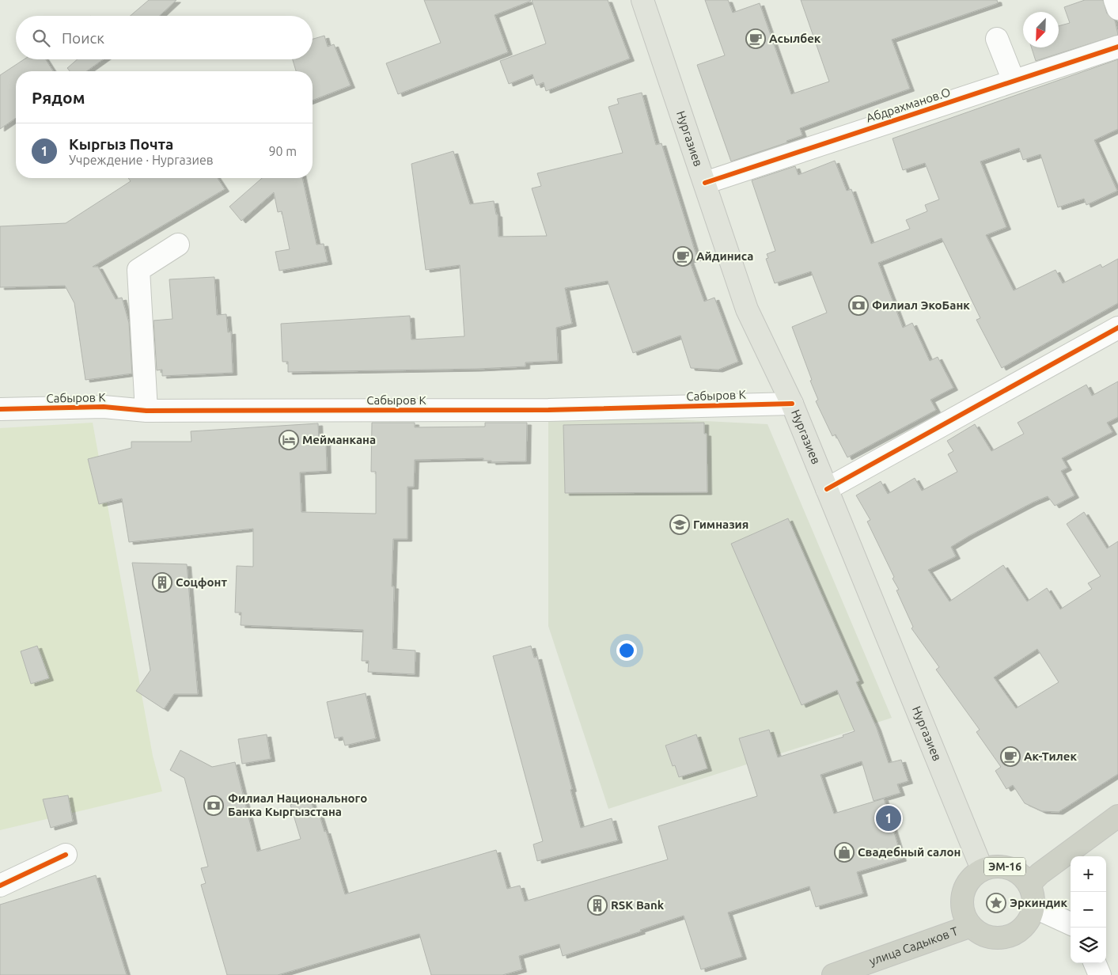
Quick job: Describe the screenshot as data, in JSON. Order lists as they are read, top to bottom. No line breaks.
{"streets":{"highway":["ЭМ-16","улица Садыков Т"],"main road":["Нургазиев"],"street":["Абдрахманов.О","Сабыров К"]},"crossings":[["Абдрахманов.О","Нургазиев"],["Нургазиев","Сабыров К"],["Нургазиев","ЭМ-16"],["Нургазиев","улица Садыков Т"],["ЭМ-16","улица Садыков Т"]],"places":{"cafe":["Асылбек","Айдиниса","Ак-Тилек"],"bank":["Филиал ЭкоБанк","Филиал Национального Банка Кыргызстана"],"hotel":["Мейманкана"],"school or university":["Гимназия"],"building":["Соцфонт","RSK Bank"],"shop":["Cвадебный салон"],"place":["Эркиндик"]},"north":"bottom left","page":{"search":"Поиск","heading":"Рядом","list":[{"mark":"1","name":"Кыргыз Почта","note":"Учреждение · Нургазиев","value":"90 m"}],"pins":"1","map_buttons":["+","−"]}}
